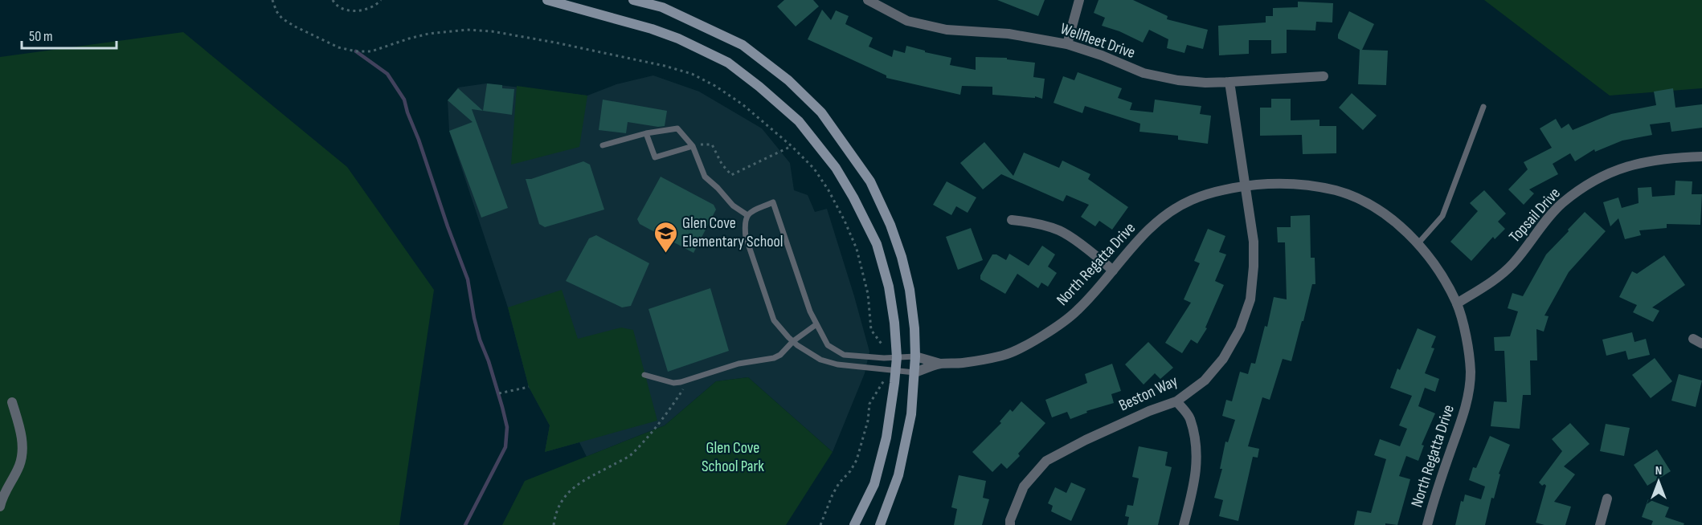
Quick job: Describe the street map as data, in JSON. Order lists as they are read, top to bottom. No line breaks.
{"streets":{"street":["Wellfleet Drive","Topsail Drive","North Regatta Drive","Beston Way"]},"crossings":[["Wellfleet Drive","Beston Way"],["Topsail Drive","North Regatta Drive"],["North Regatta Drive","Beston Way"]],"parks":["Glen Cove School Park"],"places":{"school or university":["Glen Cove Elementary School"]},"scale_bar":"50 m","north":"top"}
